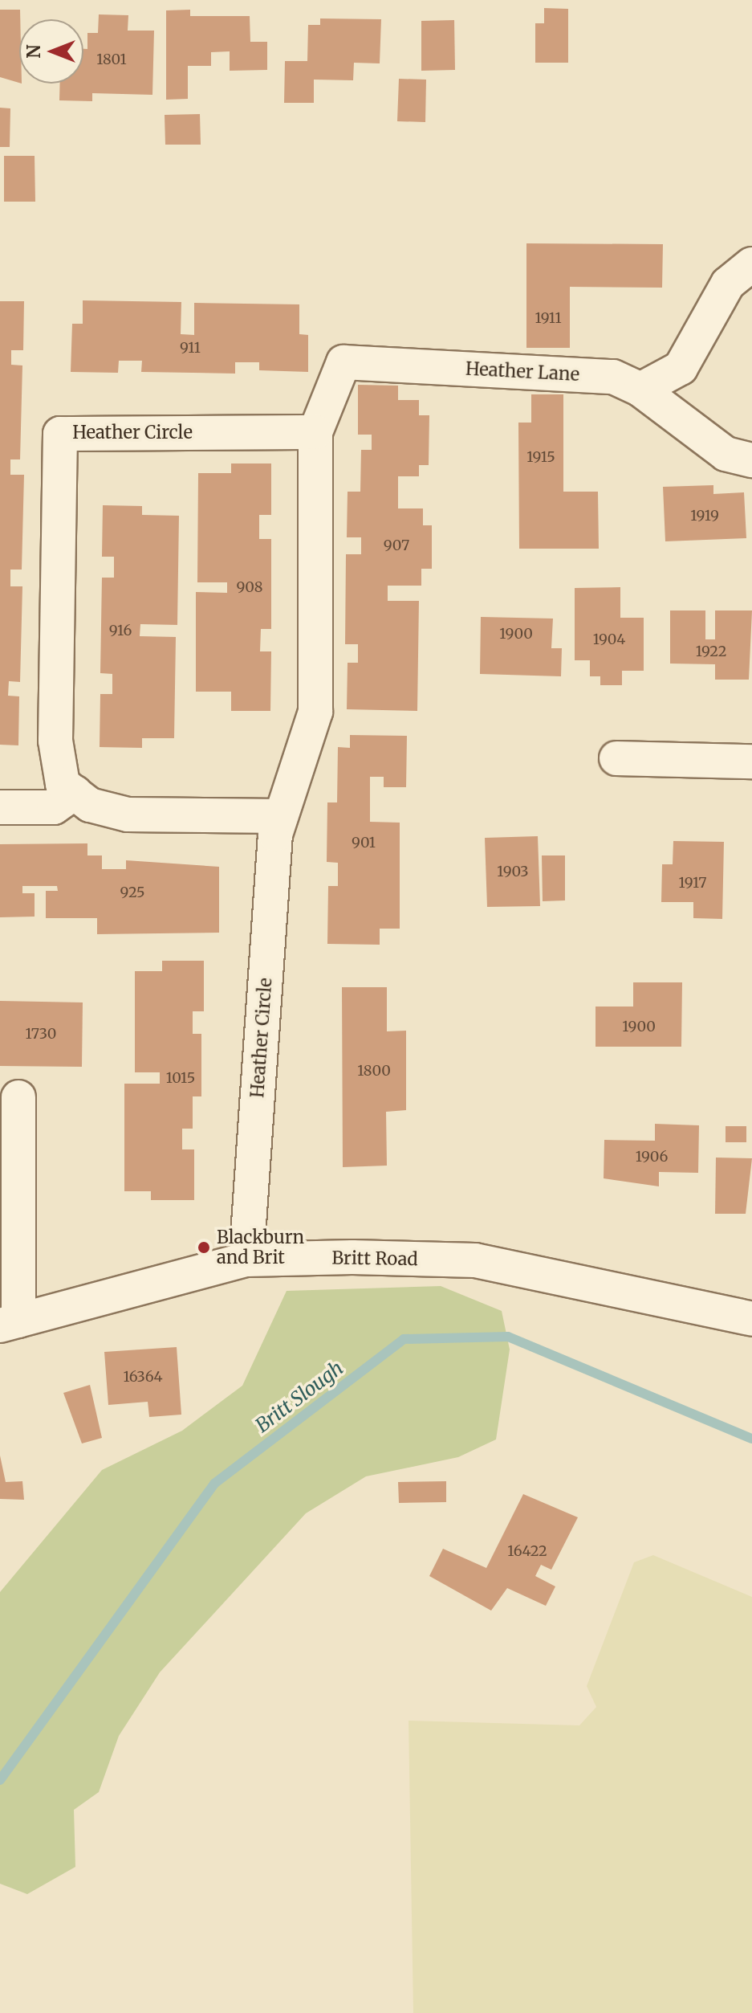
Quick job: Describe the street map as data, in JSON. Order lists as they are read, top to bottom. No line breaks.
{"streets":{"street":["Heather Lane","Heather Circle","Britt Road"]},"crossings":[["Heather Lane","Heather Circle"],["Heather Circle","Britt Road"]],"water":["Britt Slough"],"places":["Blackburn and Brit"],"house_numbers":["1801","1911","911","1915","1919","907","908","916","1900","1904","1922","901","1903","1917","925","1900","1730","1800","1015","1906","16364","16422"],"north":"left"}
